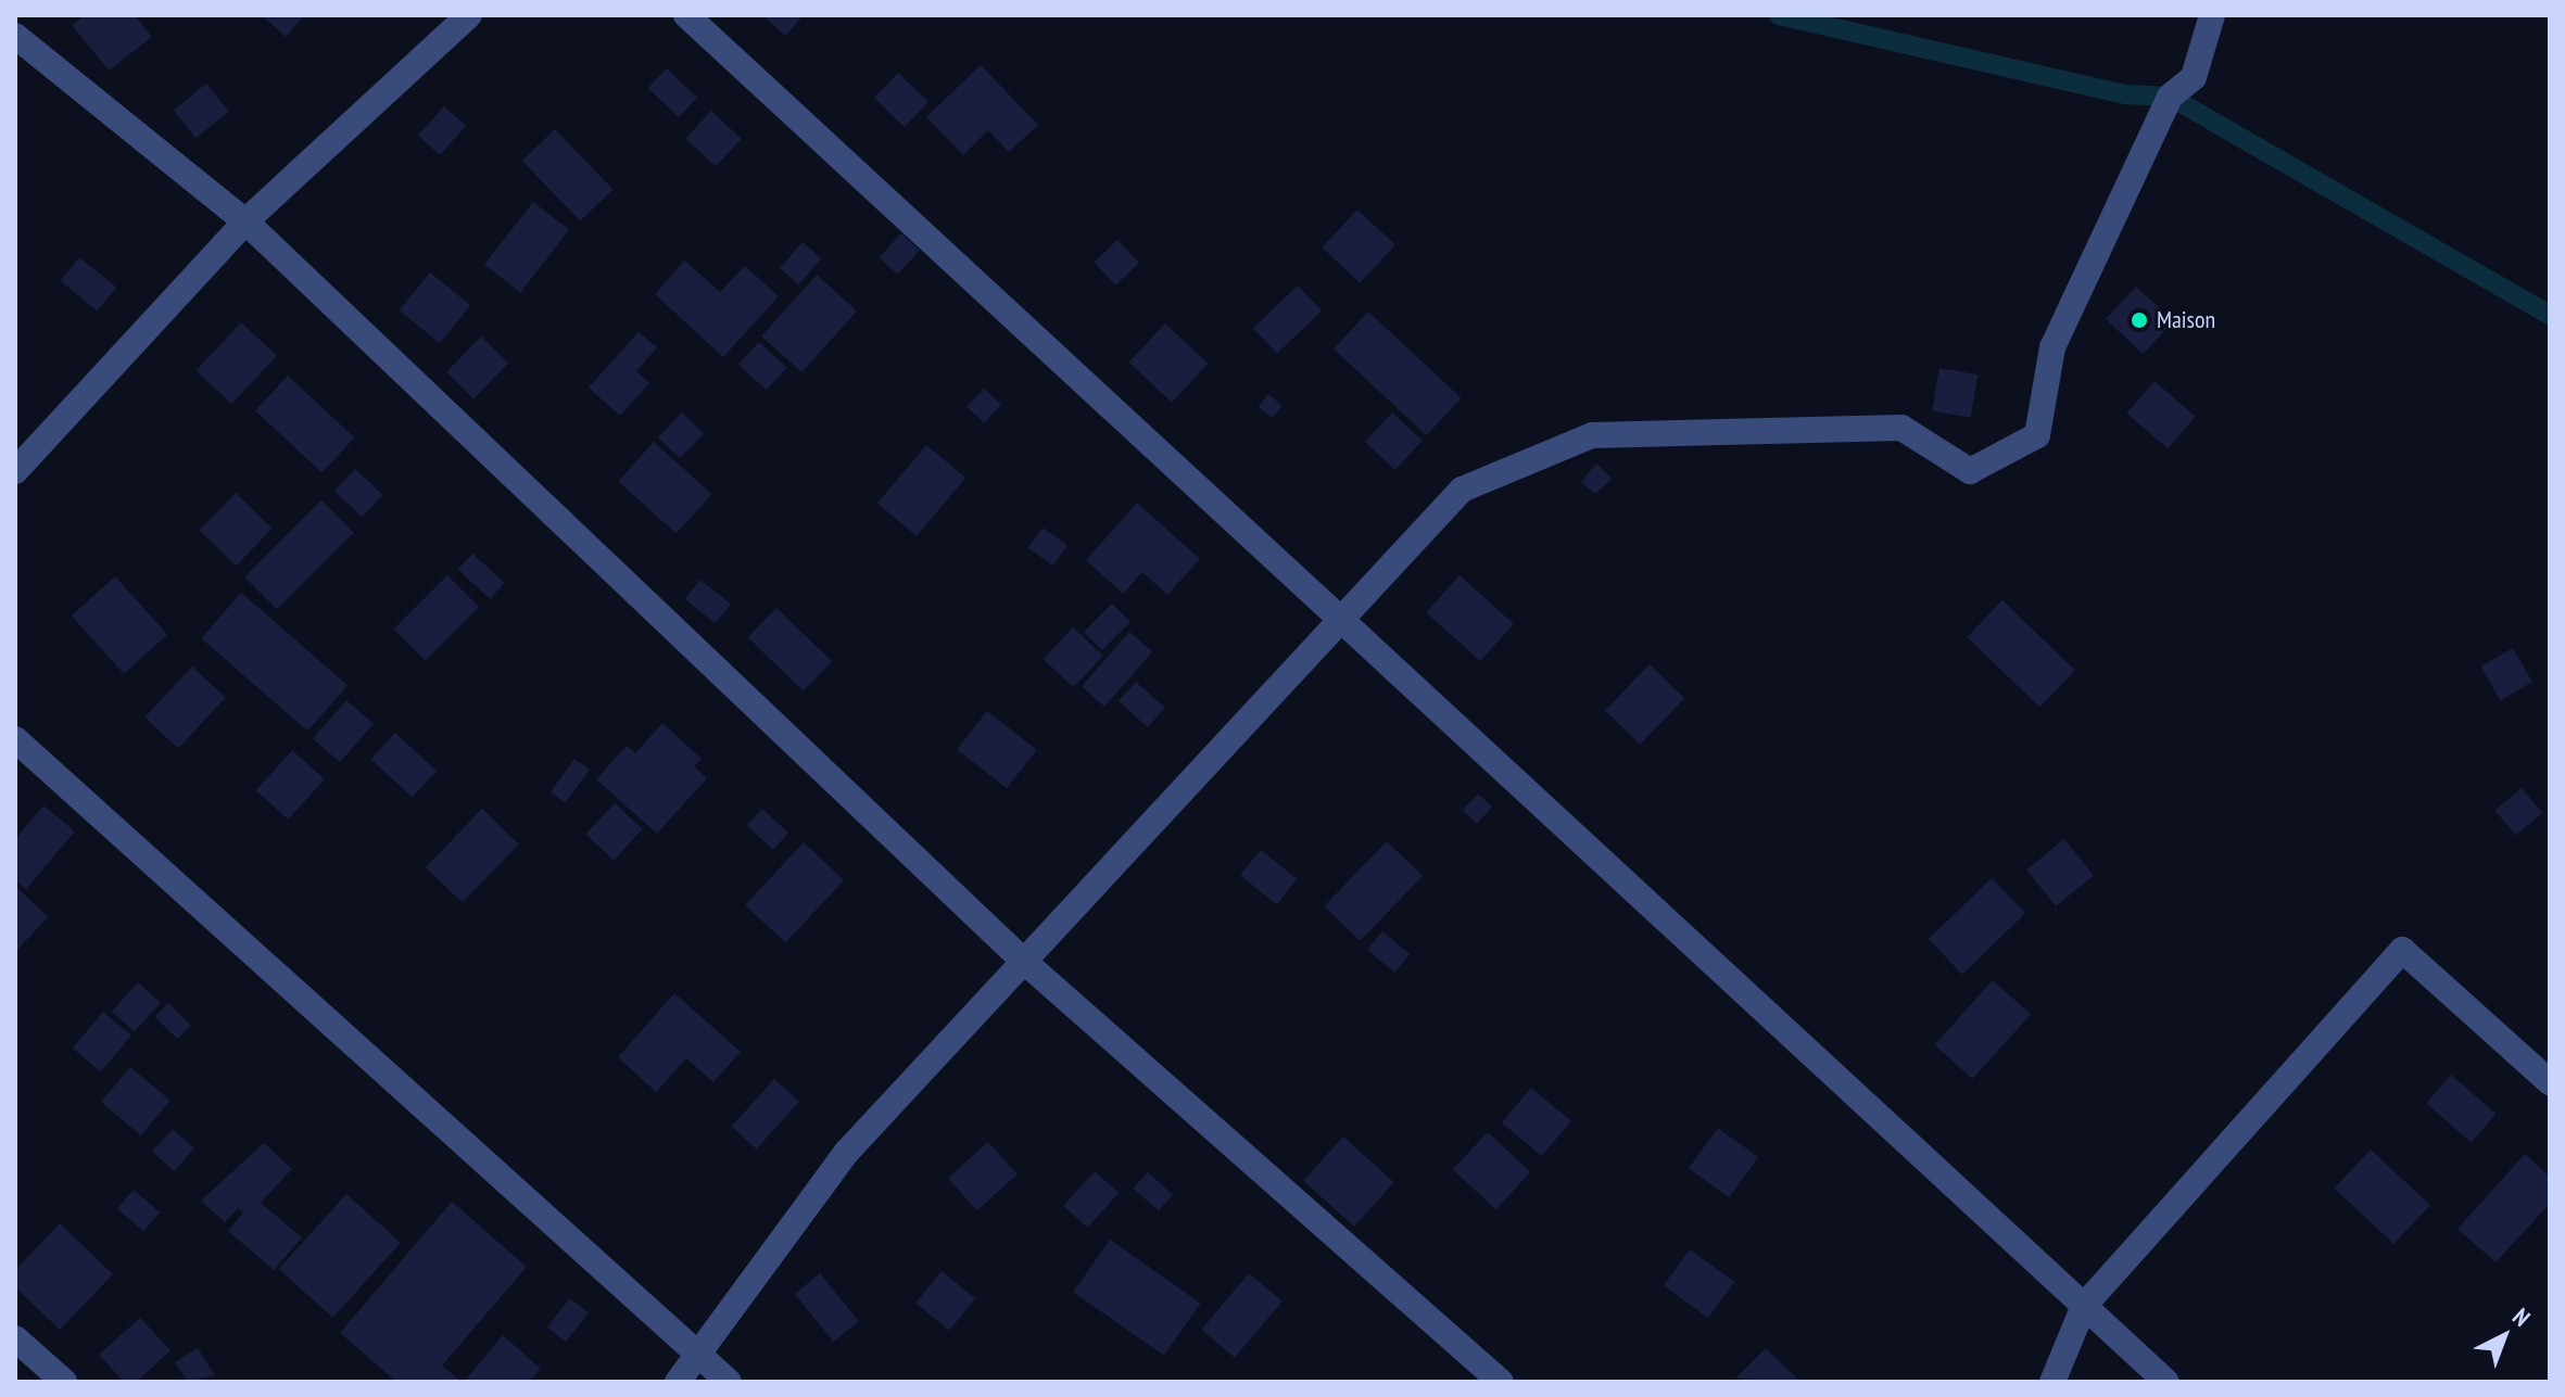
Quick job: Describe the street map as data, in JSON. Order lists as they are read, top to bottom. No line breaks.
{"places":["Maison"],"north":"top right"}
